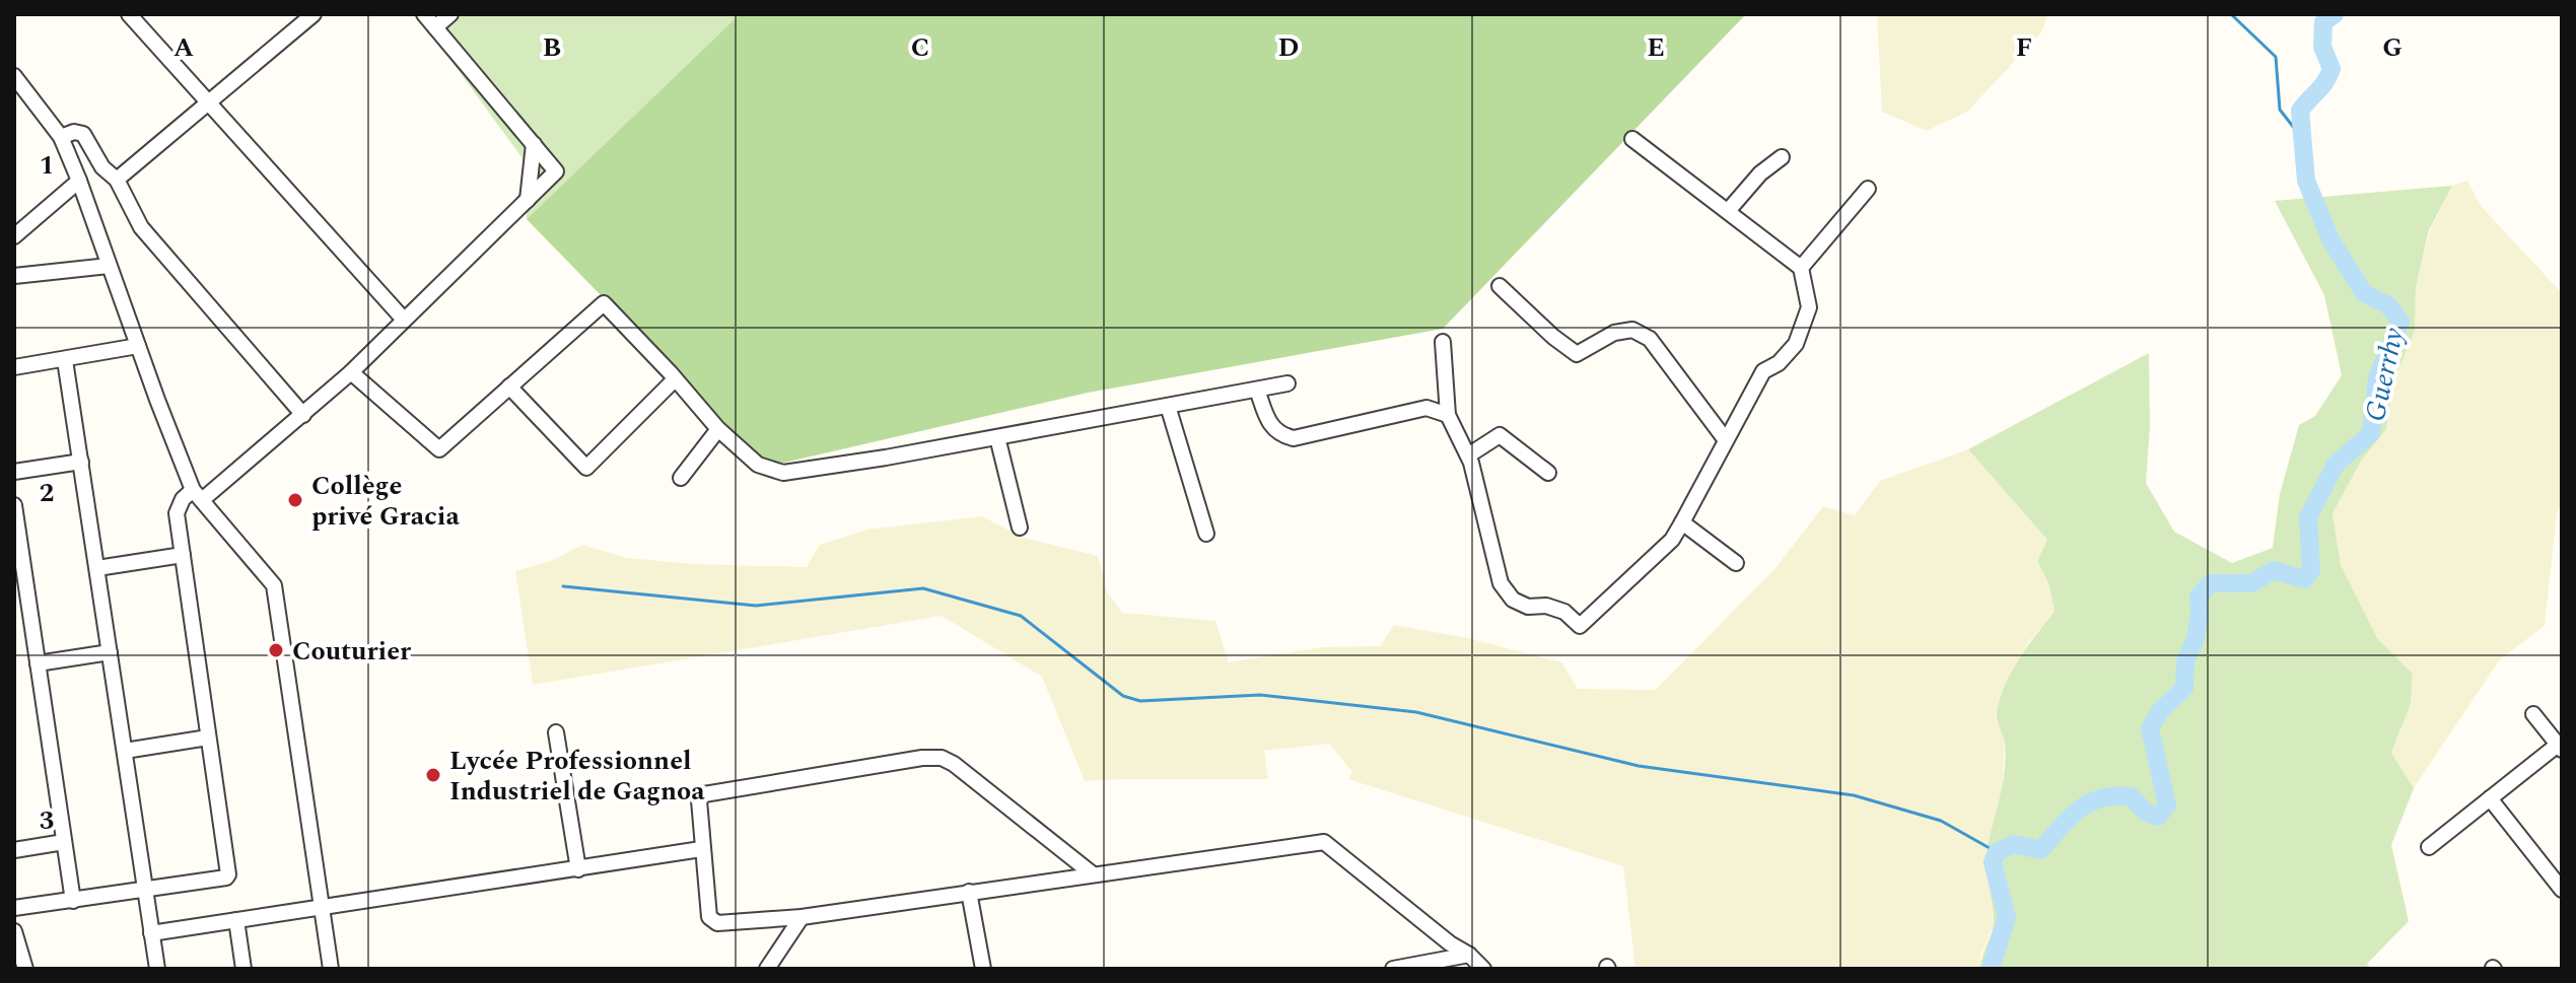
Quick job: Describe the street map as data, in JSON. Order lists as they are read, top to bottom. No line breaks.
{"water":["Guerrhy"],"places":["Collège privé Gracia","Couturier","Lycée Professionnel Industriel de Gagnoa"],"grid":{"columns":["A","B","C","D","E","F","G"],"rows":["1","2","3"]}}
